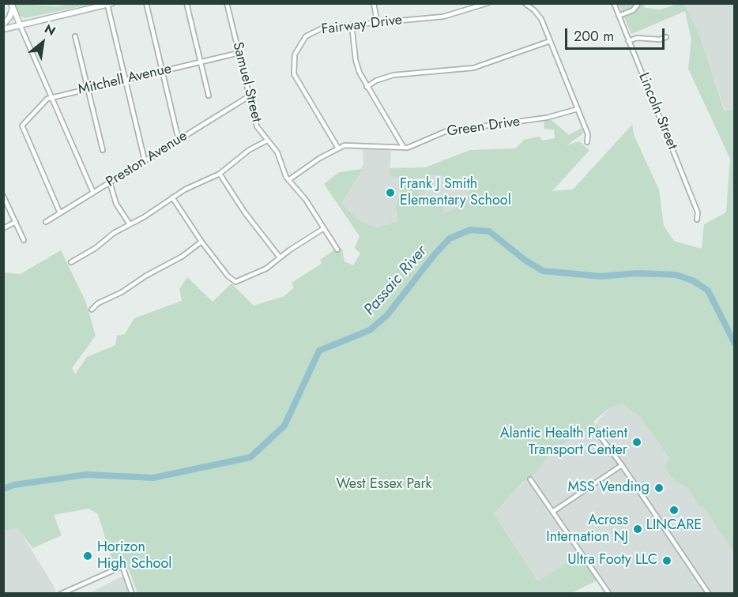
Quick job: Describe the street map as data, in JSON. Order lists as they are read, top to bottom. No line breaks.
{"streets":{"street":["Fairway Drive","Mitchell Avenue","Samuel Street","Lincoln Street","Green Drive","Preston Avenue"]},"crossings":[["Fairway Drive","Green Drive"],["Mitchell Avenue","Samuel Street"],["Samuel Street","Green Drive"],["Samuel Street","Preston Avenue"]],"water":["Passaic River"],"parks":["West Essex Park"],"places":["Frank J Smith Elementary School","Alantic Health Patient Transport Center","MSS Vending","LINCARE","Across Internation NJ","Horizon High School","Ultra Footy LLC"],"scale_bar":"200 m","north":"top right"}
